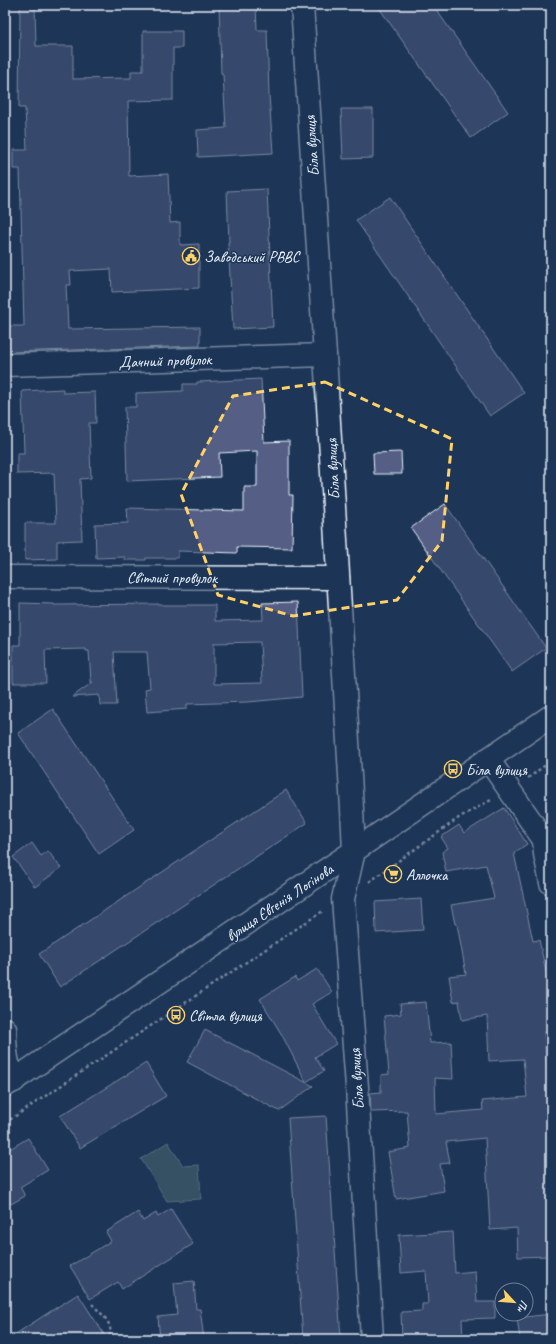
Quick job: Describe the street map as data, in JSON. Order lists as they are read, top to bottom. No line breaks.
{"streets":{"street":["Біла вулиця","Дачний провулок","Світлий провулок","вулиця Євгенія Логінова"]},"crossings":[["Біла вулиця","Дачний провулок"],["Біла вулиця","Світлий провулок"],["Біла вулиця","вулиця Євгенія Логінова"]],"places":{"public building":["Заводський РВВС"],"bus stop":["Біла вулиця","Світла вулиця"],"supermarket":["Аллочка"]},"north":"bottom right"}
